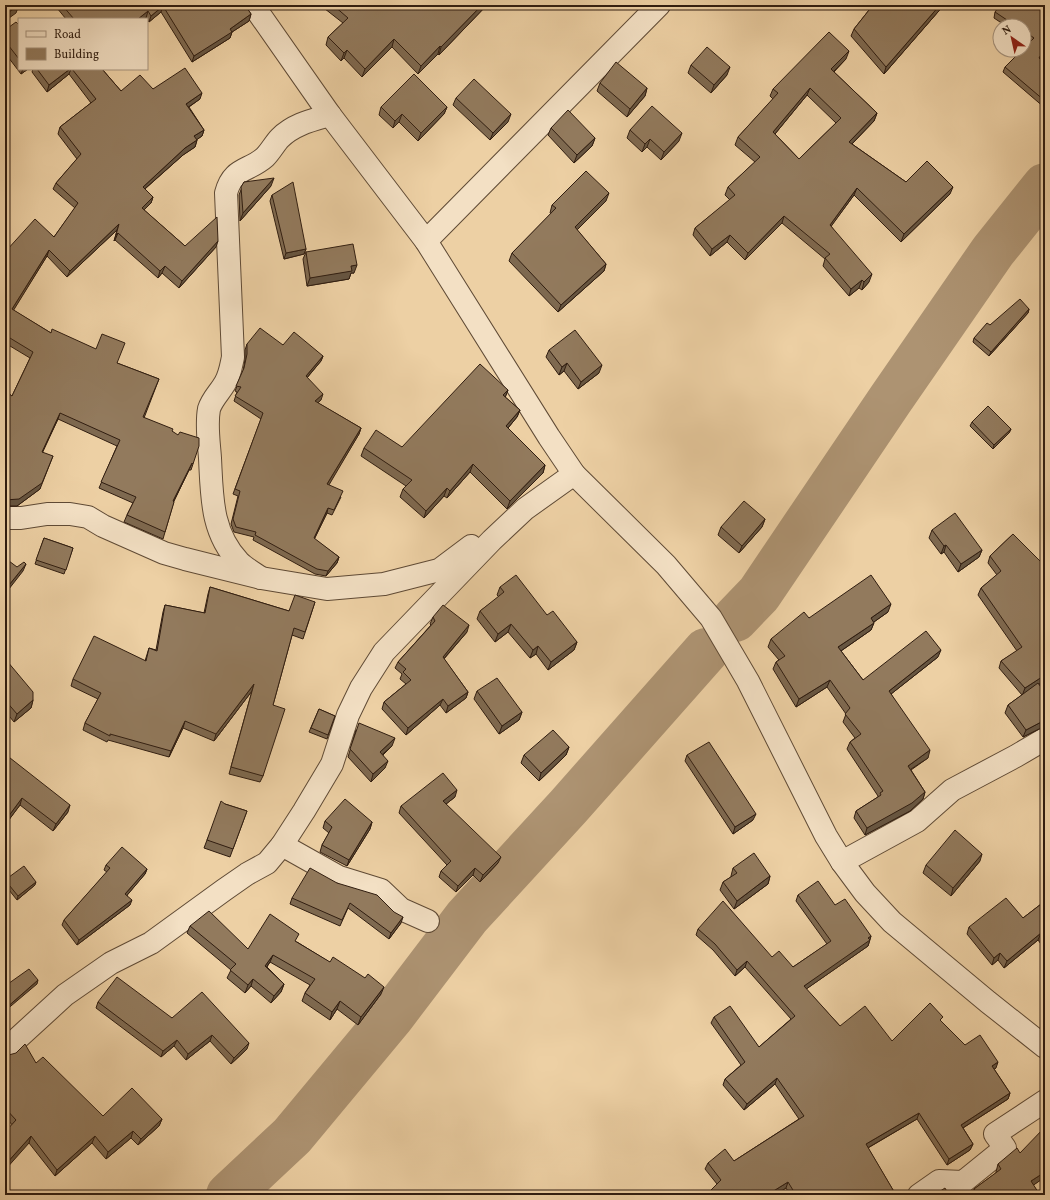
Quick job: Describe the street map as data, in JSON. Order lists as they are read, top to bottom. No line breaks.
{"legend":["Road","Building"],"north":"top left"}
